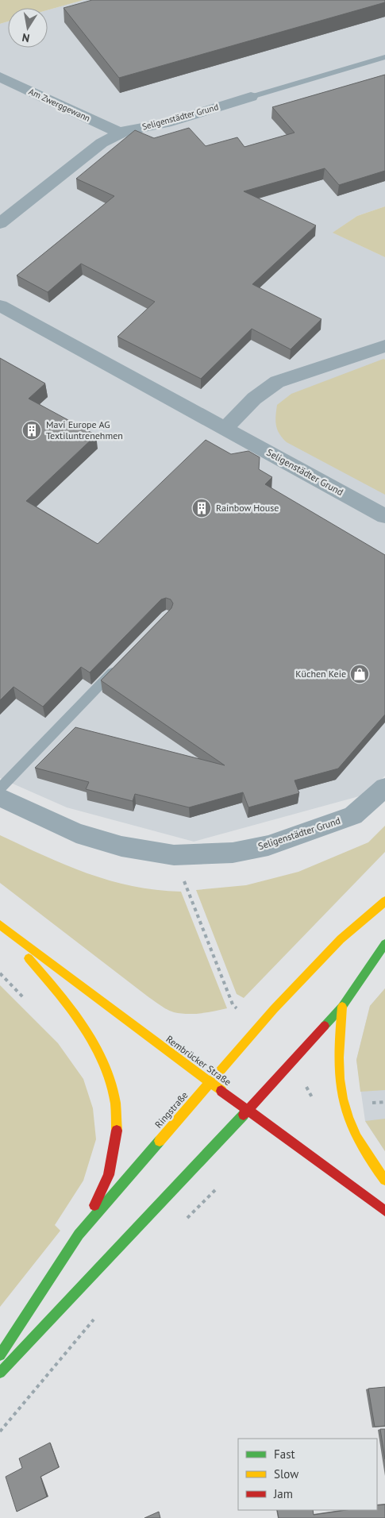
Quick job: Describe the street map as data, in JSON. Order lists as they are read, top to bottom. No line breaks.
{"streets":{"main road":["Rembrücker Straße","Ringstraße"],"street":["Am Zwerggewann","Seligenstädter Grund"]},"crossings":[["Am Zwerggewann","Seligenstädter Grund"],["Rembrücker Straße","Ringstraße"]],"places":{"building":["Mavi Europe AG Textiluntrenehmen","Rainbow House"],"shop":["Küchen Keie"]},"legend":["Fast","Slow","Jam"],"north":"bottom"}
